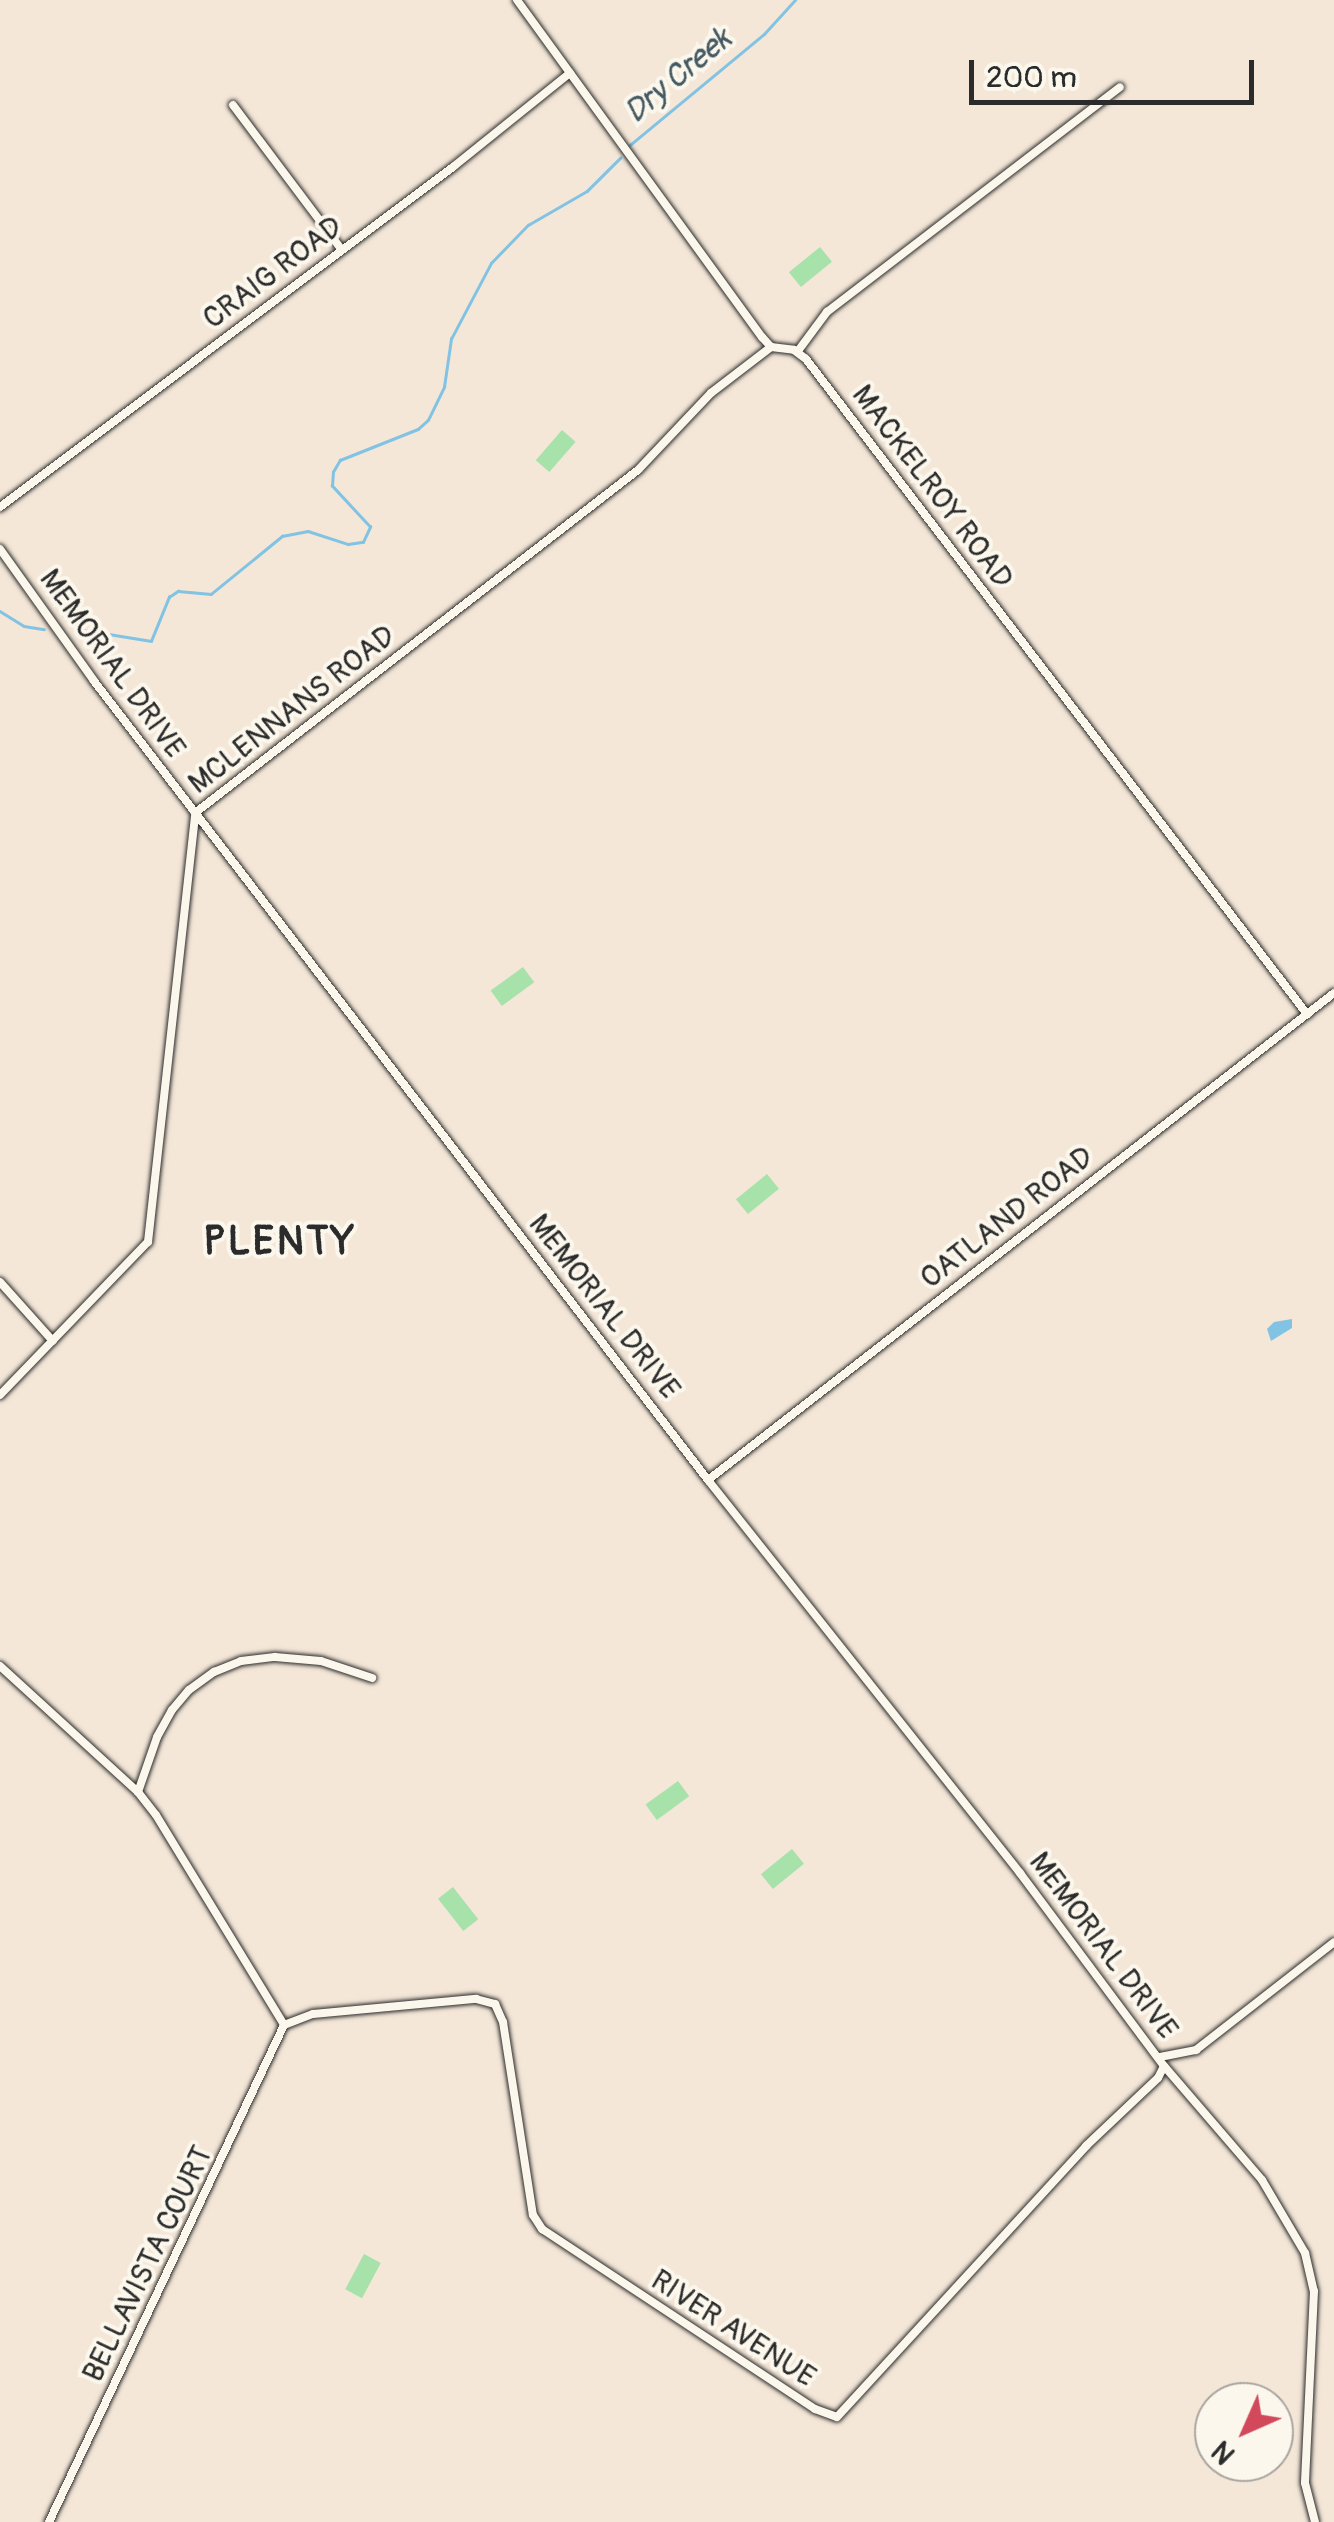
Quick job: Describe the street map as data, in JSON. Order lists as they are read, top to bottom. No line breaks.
{"streets":{"street":["CRAIG ROAD","MACKELROY ROAD","MEMORIAL DRIVE","MCLENNANS ROAD","OATLAND ROAD","BELLAVISTA COURT","RIVER AVENUE"]},"crossings":[["MACKELROY ROAD","OATLAND ROAD"],["MEMORIAL DRIVE","MCLENNANS ROAD"],["MEMORIAL DRIVE","OATLAND ROAD"],["MEMORIAL DRIVE","RIVER AVENUE"],["BELLAVISTA COURT","RIVER AVENUE"]],"districts":["PLENTY"],"water":["Dry Creek"],"scale_bar":"200 m","north":"bottom left"}
